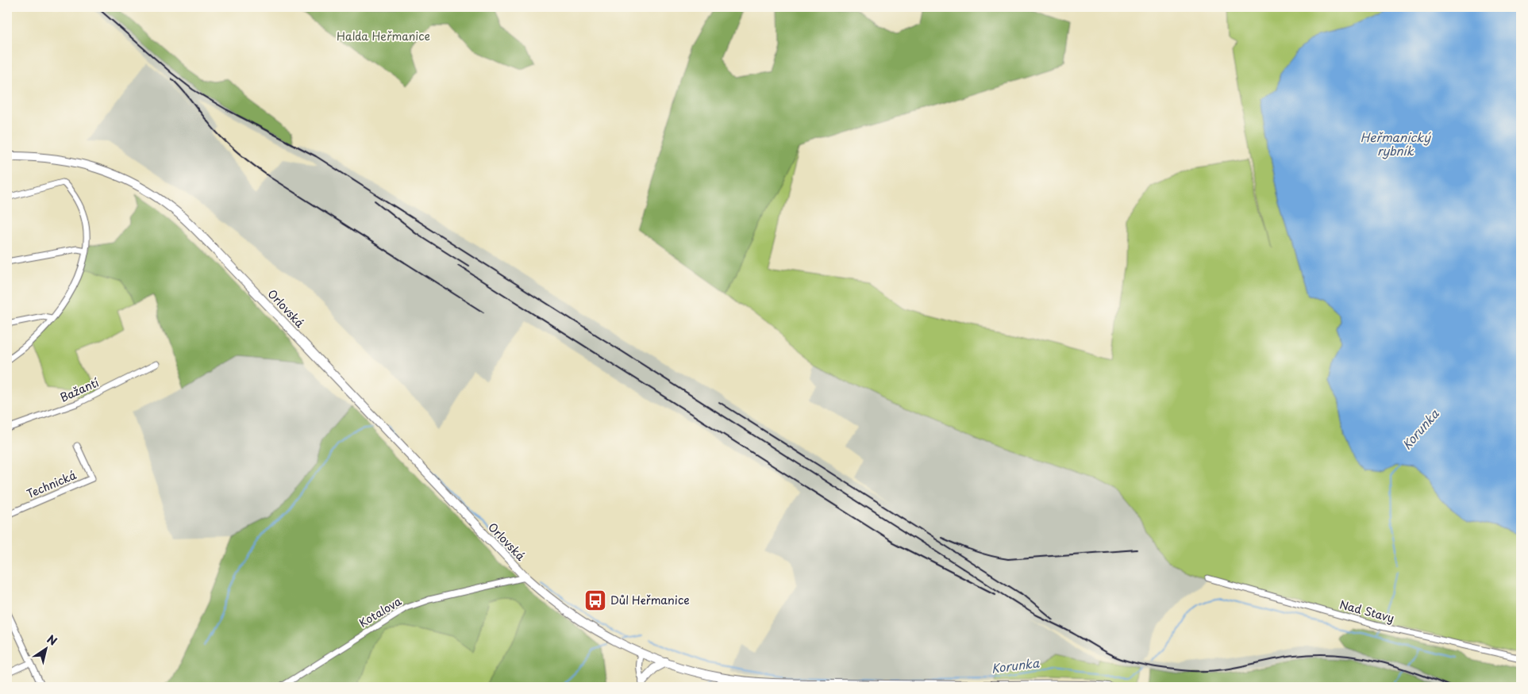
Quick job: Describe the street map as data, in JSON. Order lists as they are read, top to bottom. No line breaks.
{"streets":{"main road":["Orlovská"],"street":["Bažantí","Technická","Nad Stavy","Kotalova"]},"crossings":[["Orlovská","Kotalova"]],"water":["Heřmanický rybník","Korunka"],"parks":["Halda Heřmanice"],"places":{"bus stop":["Důl Heřmanice"]},"north":"top right"}
